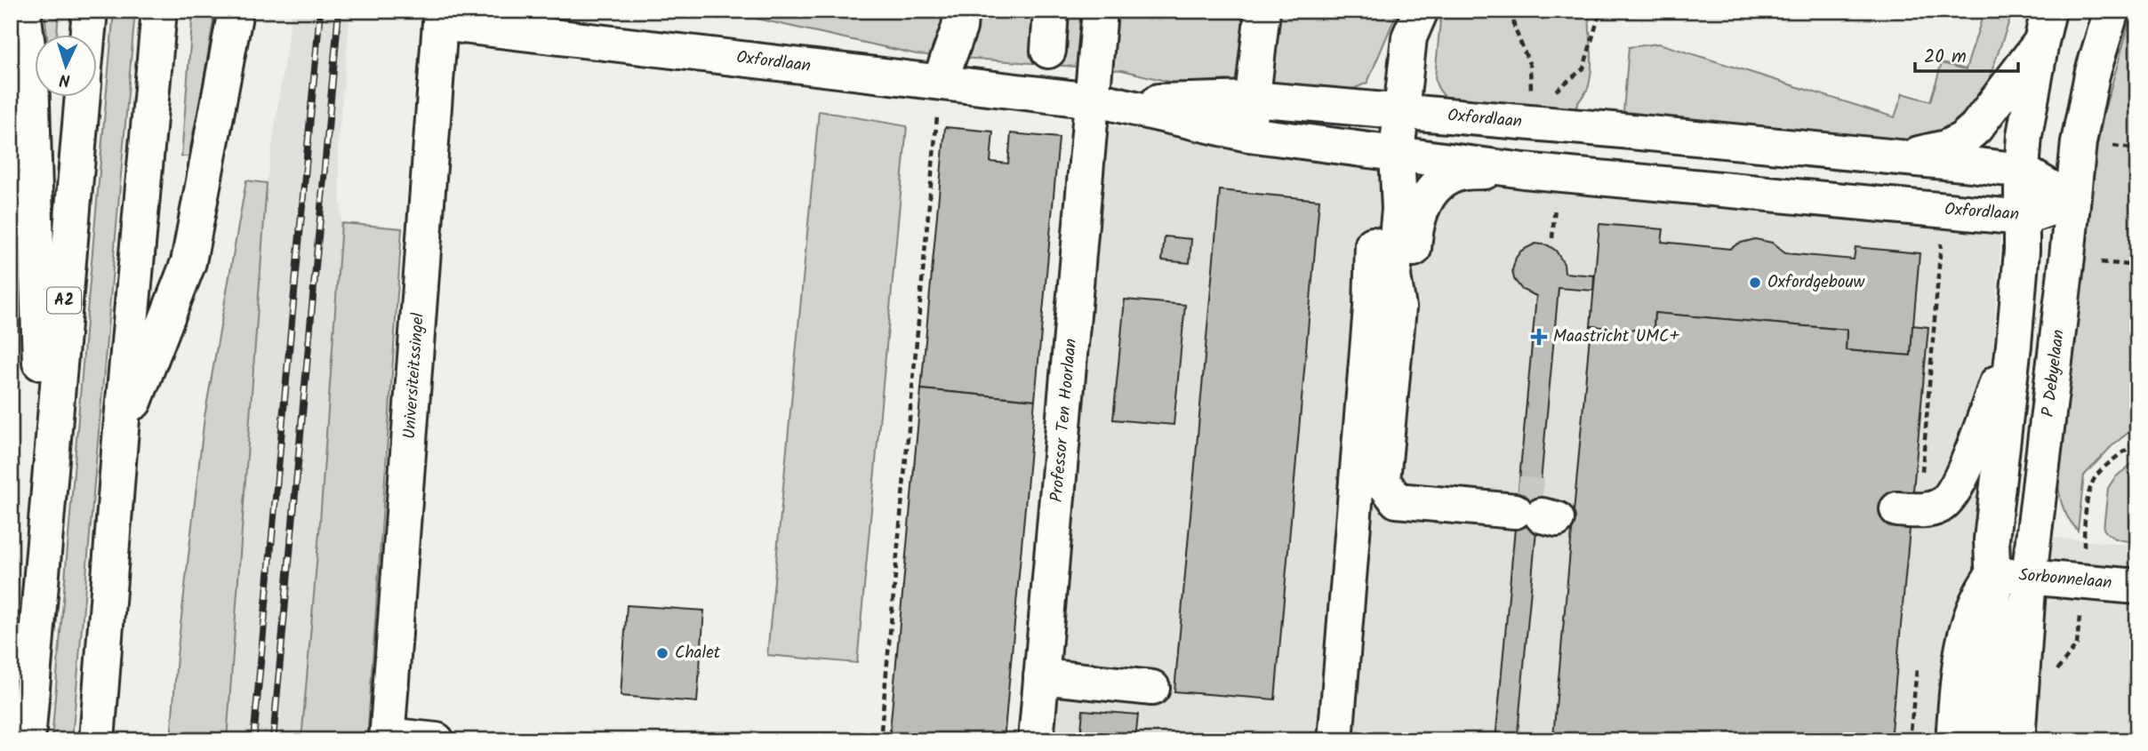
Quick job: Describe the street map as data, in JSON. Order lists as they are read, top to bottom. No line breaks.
{"streets":{"main road":["Oxfordlaan","A2","P Debyelaan","Universiteitssingel","Professor Ten Hoorlaan","Sorbonnelaan"]},"crossings":[["Oxfordlaan","P Debyelaan"],["Oxfordlaan","Universiteitssingel"],["Oxfordlaan","Professor Ten Hoorlaan"],["P Debyelaan","Sorbonnelaan"]],"places":{"other":["Oxfordgebouw","Chalet"],"health":["Maastricht UMC+"]},"scale_bar":"20 m","north":"bottom"}
